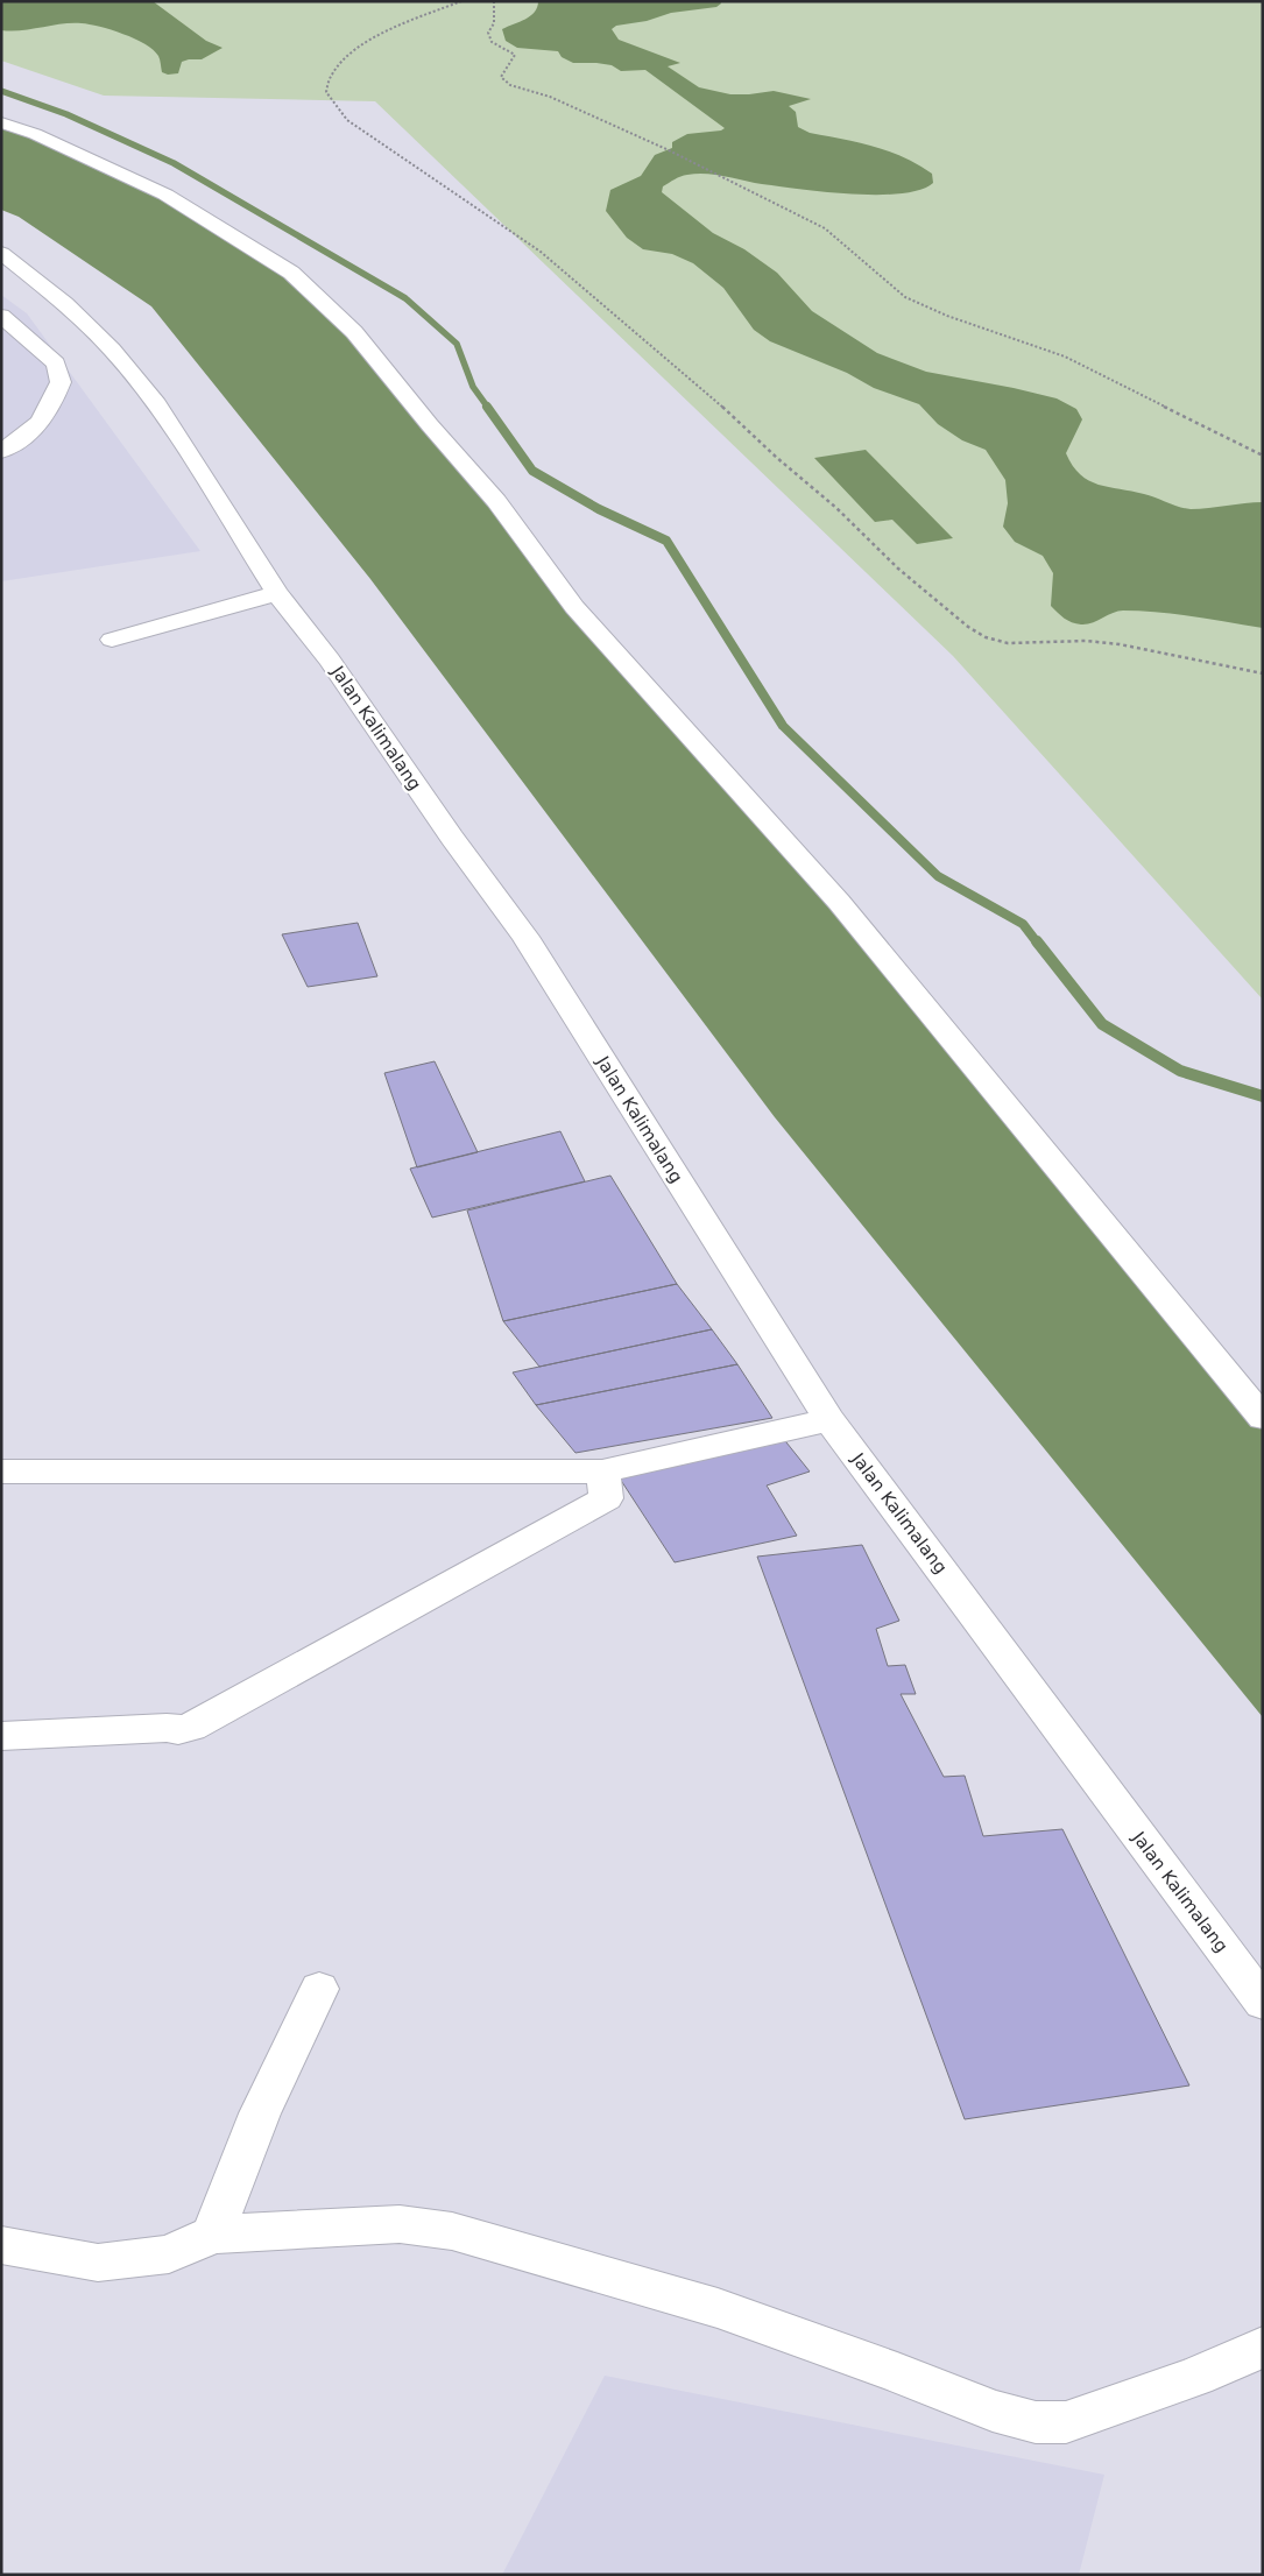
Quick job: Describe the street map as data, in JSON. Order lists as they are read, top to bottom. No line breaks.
{"streets":{"street":["Jalan Kalimalang"]}}
